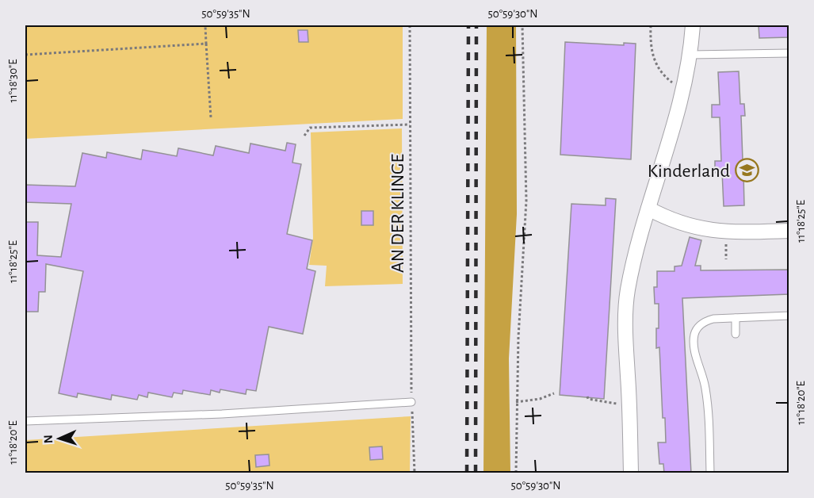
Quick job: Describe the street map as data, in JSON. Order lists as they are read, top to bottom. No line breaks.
{"streets":{"path":["AN DER KLINGE"]},"places":{"school or university":["Kinderland"]},"north":"left","coordinates":["50°59'35\"N","50°59'30\"N","11°18'30\"E","11°18'25\"E","11°18'20\"E"]}
